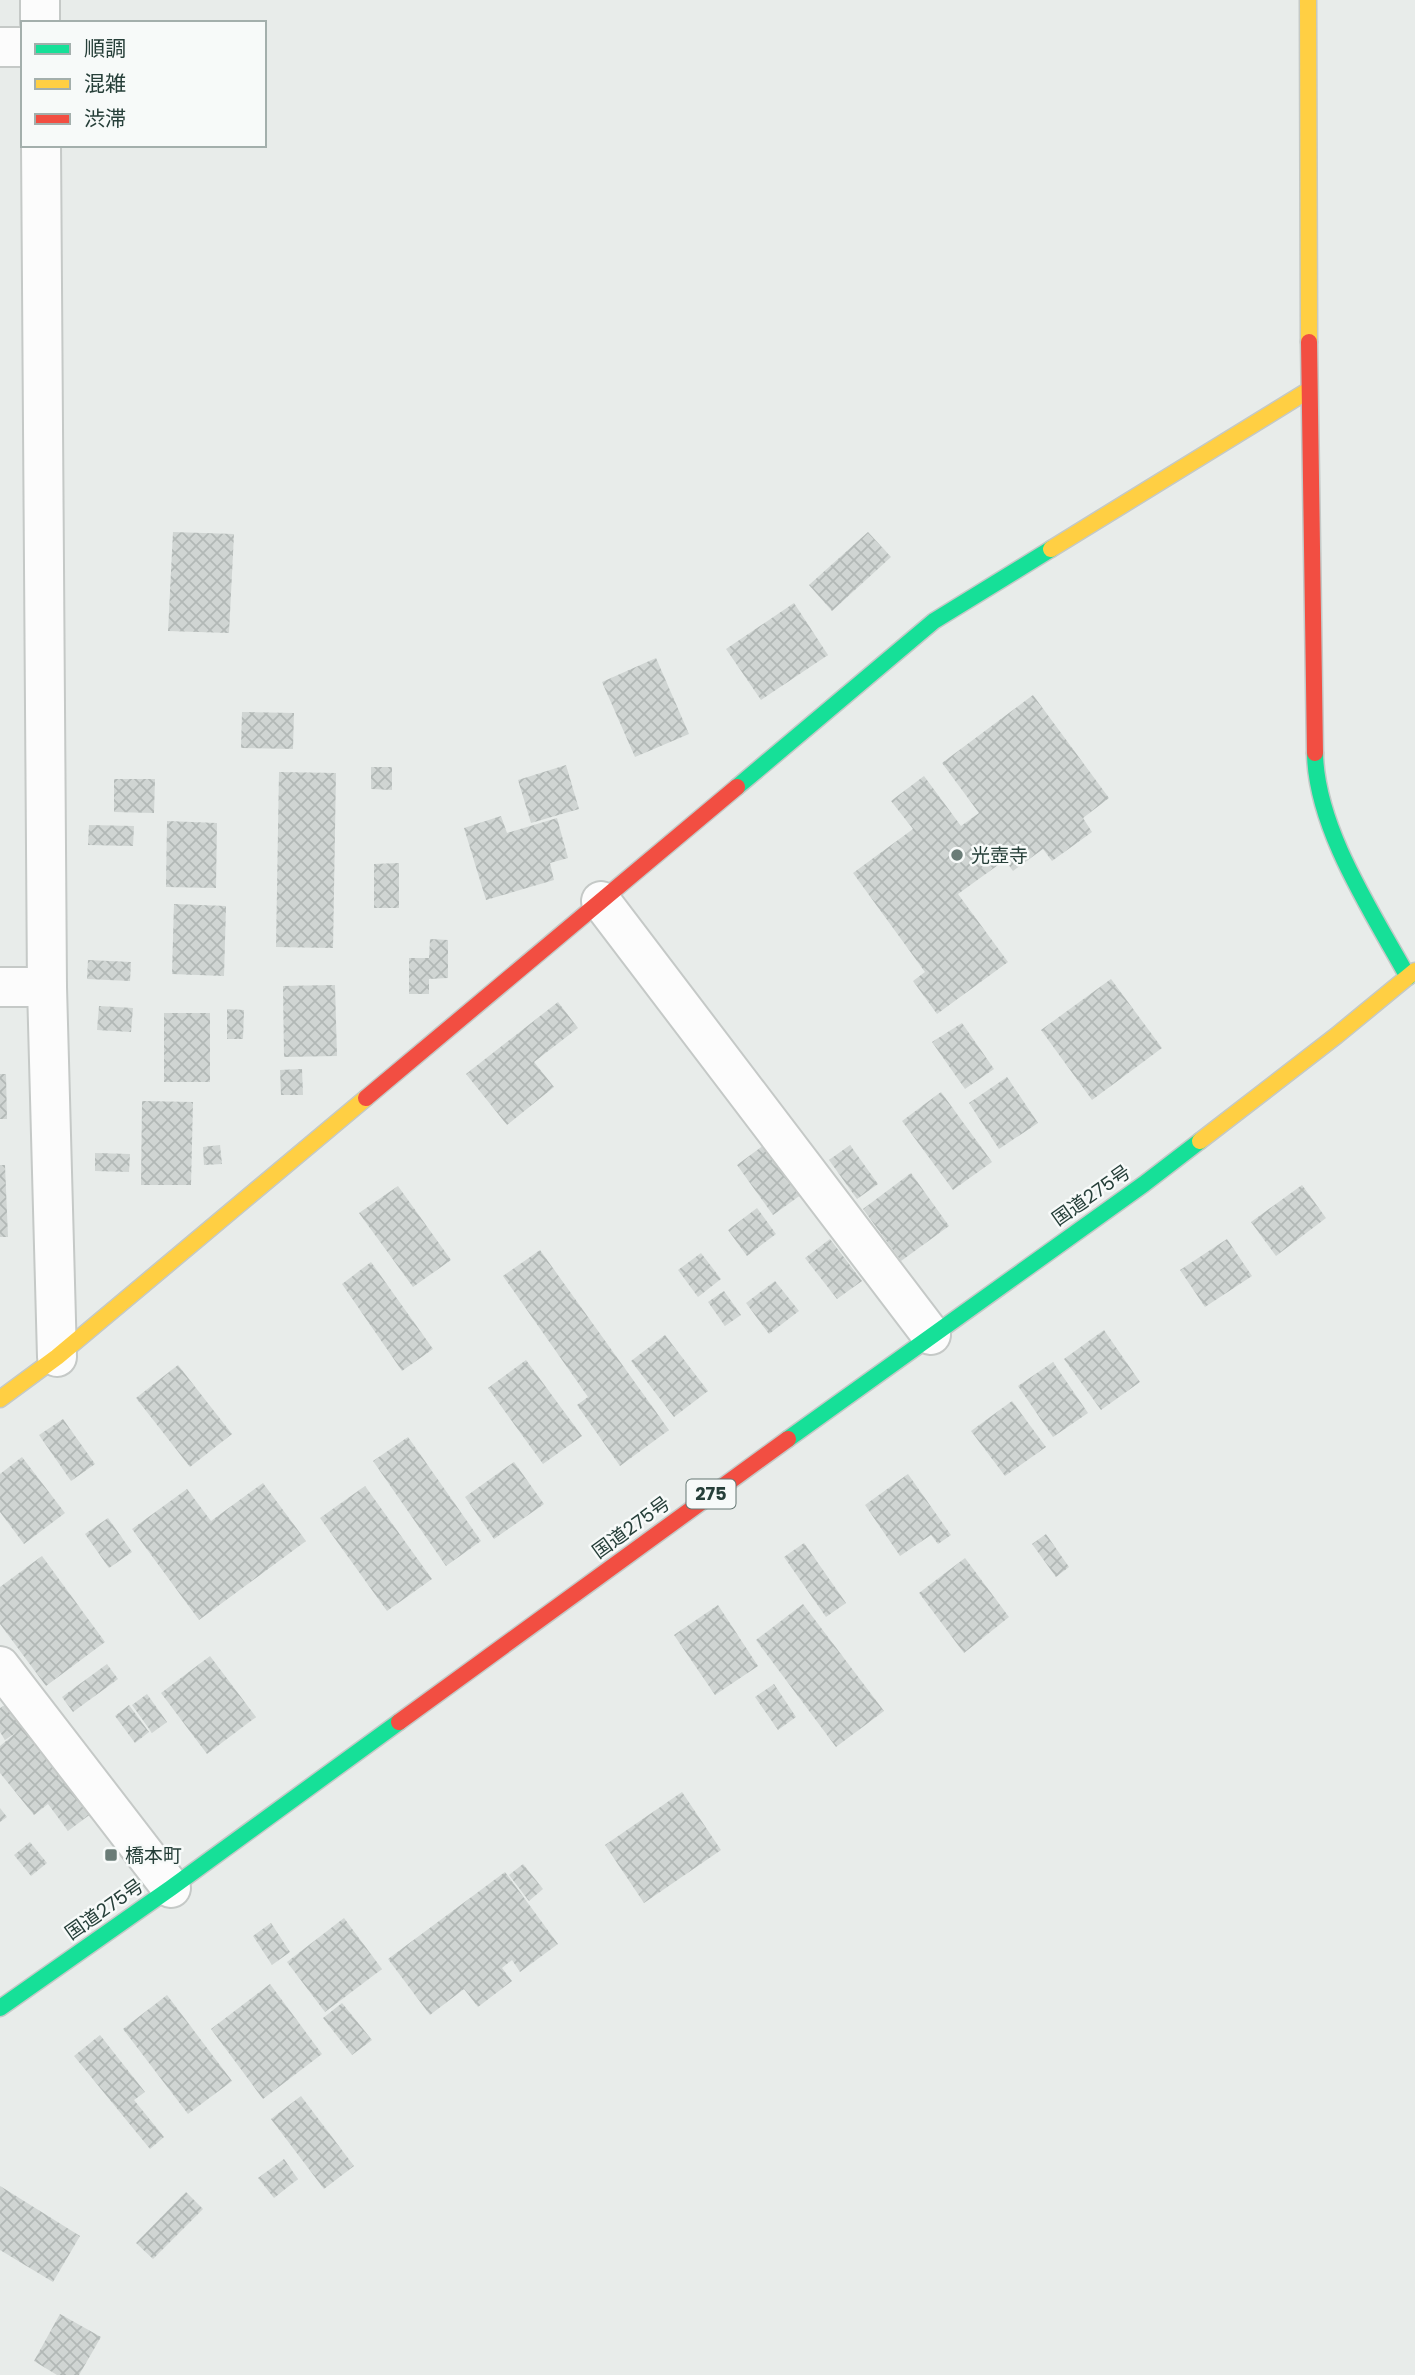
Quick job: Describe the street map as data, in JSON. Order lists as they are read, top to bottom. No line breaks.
{"streets":{"main road":["国道275号","275"]},"places":{"other":["光壺寺"],"transit":["橋本町"]},"legend":["順調","混雑","渋滞"]}
